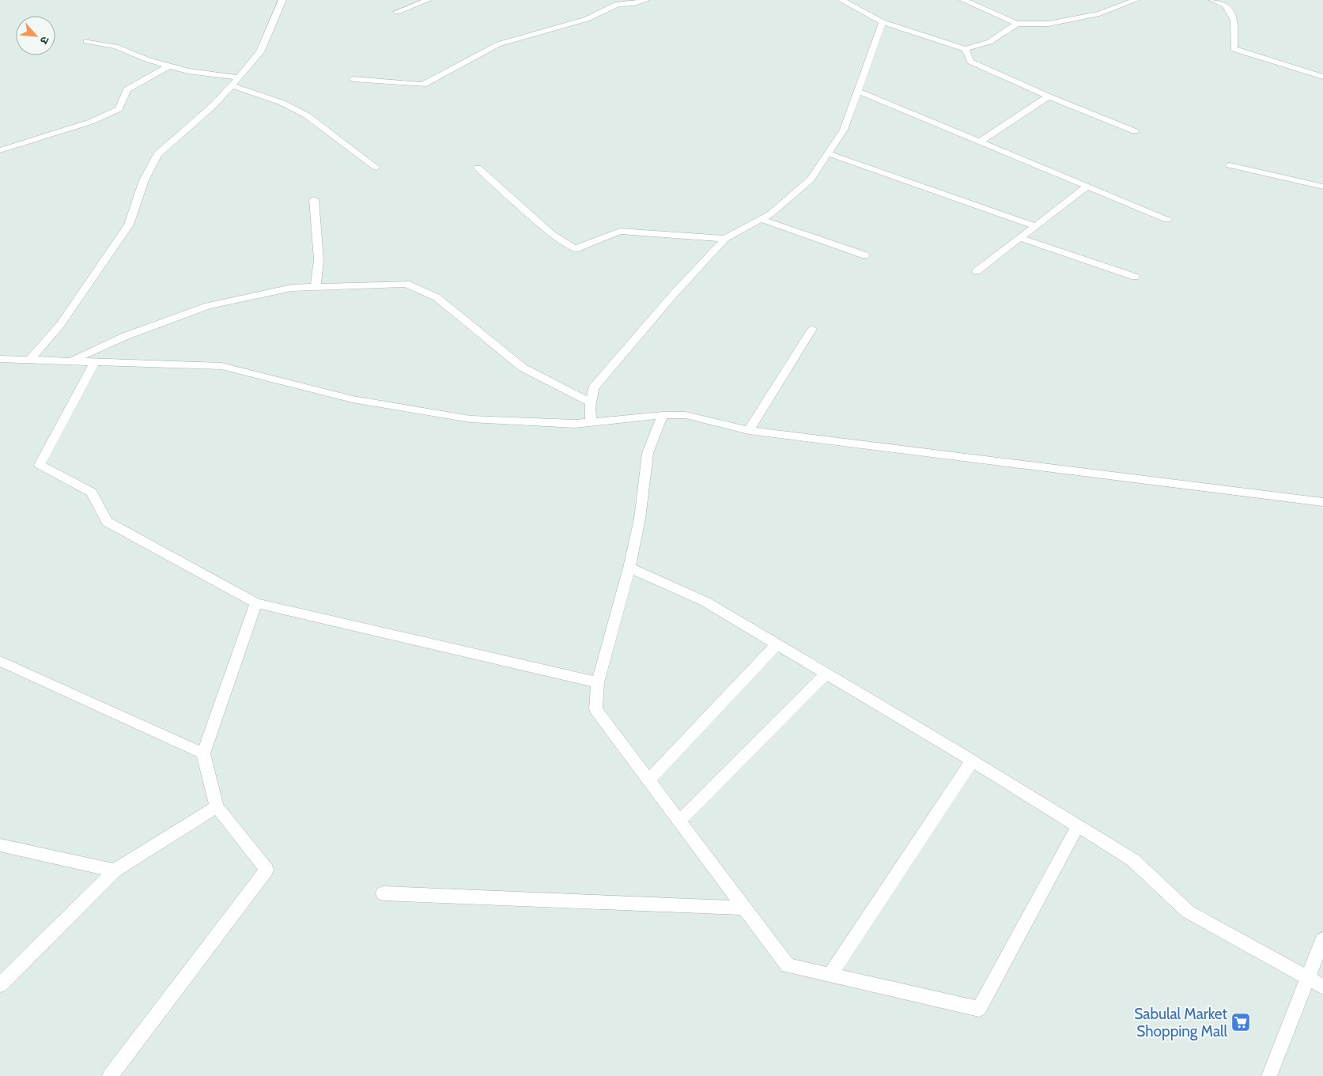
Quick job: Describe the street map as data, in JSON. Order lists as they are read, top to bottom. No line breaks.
{"places":{"supermarket":["Sabulal Market Shopping Mall"]},"north":"bottom right"}
